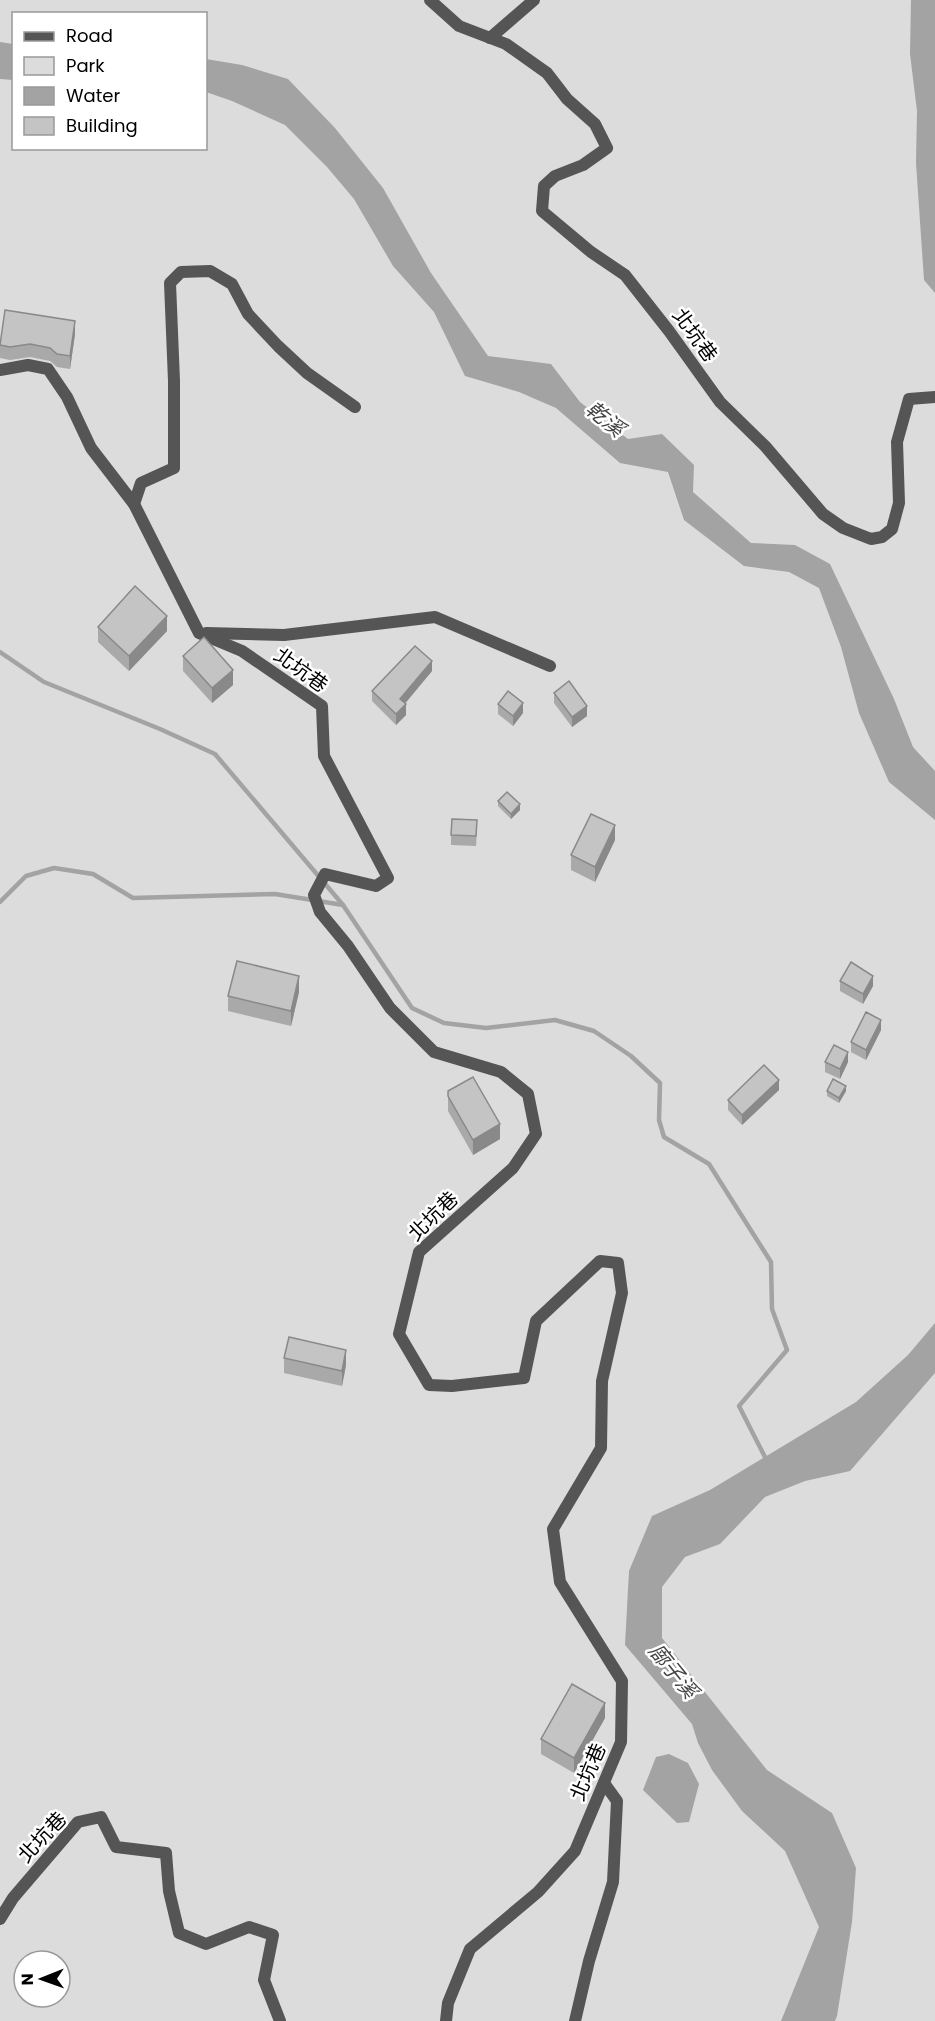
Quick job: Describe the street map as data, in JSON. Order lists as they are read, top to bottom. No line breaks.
{"streets":{"street":["北坑巷"]},"water":["乾溪","廍子溪"],"legend":["Road","Park","Water","Building"],"north":"left"}
